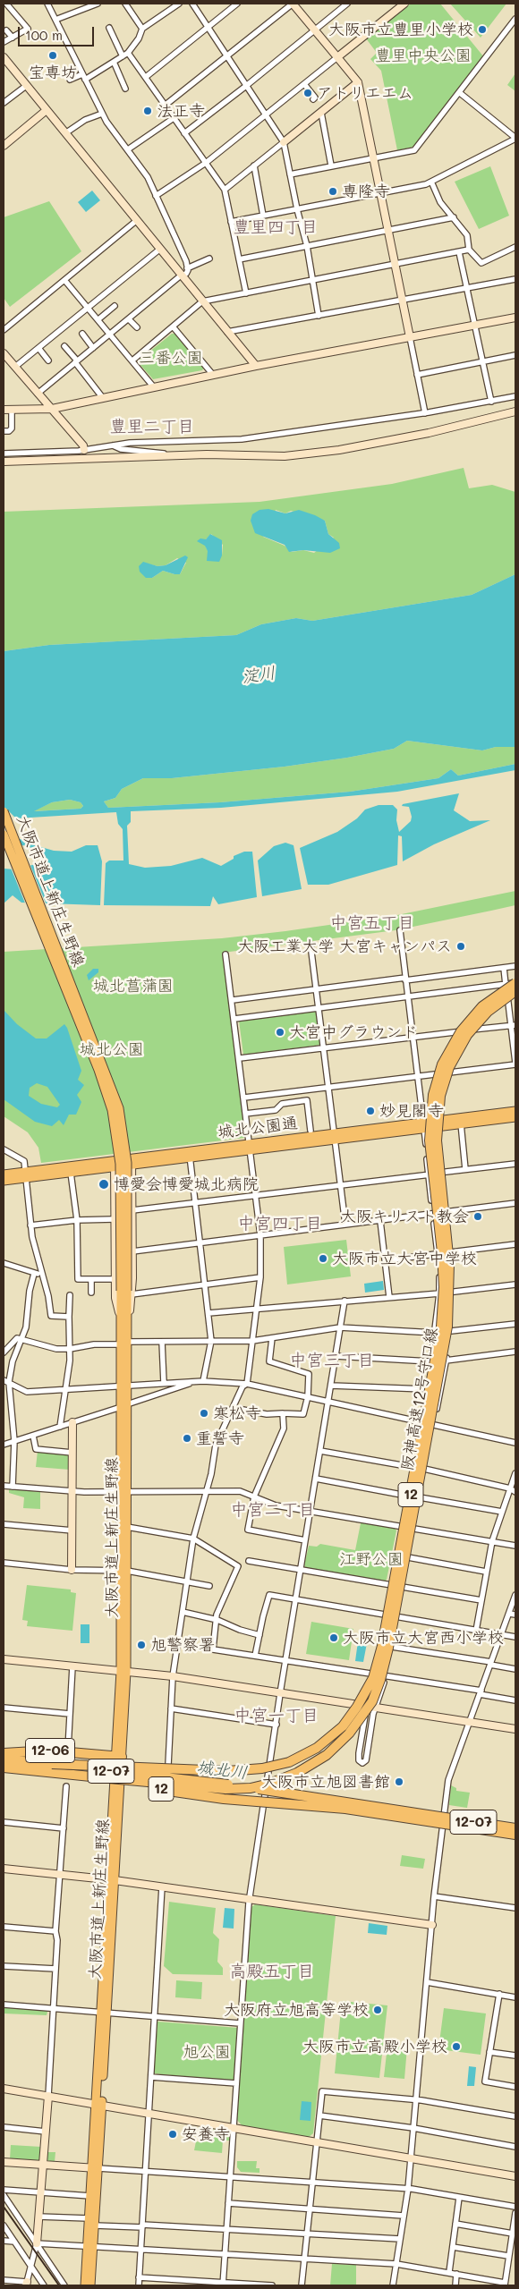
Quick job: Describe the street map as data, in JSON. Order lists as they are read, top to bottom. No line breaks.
{"streets":{"highway":["阪神高速12号守口線","12","12-06","12-07"],"main road":["大阪市道上新庄生野線","城北公園通"]},"crossings":[["大阪市道上新庄生野線","12-06"],["阪神高速12号守口線","12"],["阪神高速12号守口線","12-07"]],"districts":["豊里四丁目","豊里二丁目","中宮五丁目","中宮四丁目","中宮三丁目","中宮二丁目","中宮一丁目","高殿五丁目"],"water":["淀川","城北川"],"parks":["豊里中央公園","三番公園","城北菖蒲園","城北公園","江野公園","旭公園"],"places":["大阪市立豊里小学校","宝専坊","アトリエエム","法正寺","専隆寺","大阪工業大学 大宮キャンパス","大宮中グラウンド","妙見閣寺","博愛会博愛城北病院","大阪キリスト教会","大阪市立大宮中学校","寒松寺","重誓寺","大阪市立大宮西小学校","旭警察署","大阪市立旭図書館","大阪府立旭高等学校","大阪市立高殿小学校","安養寺"],"scale_bar":"100 m"}
